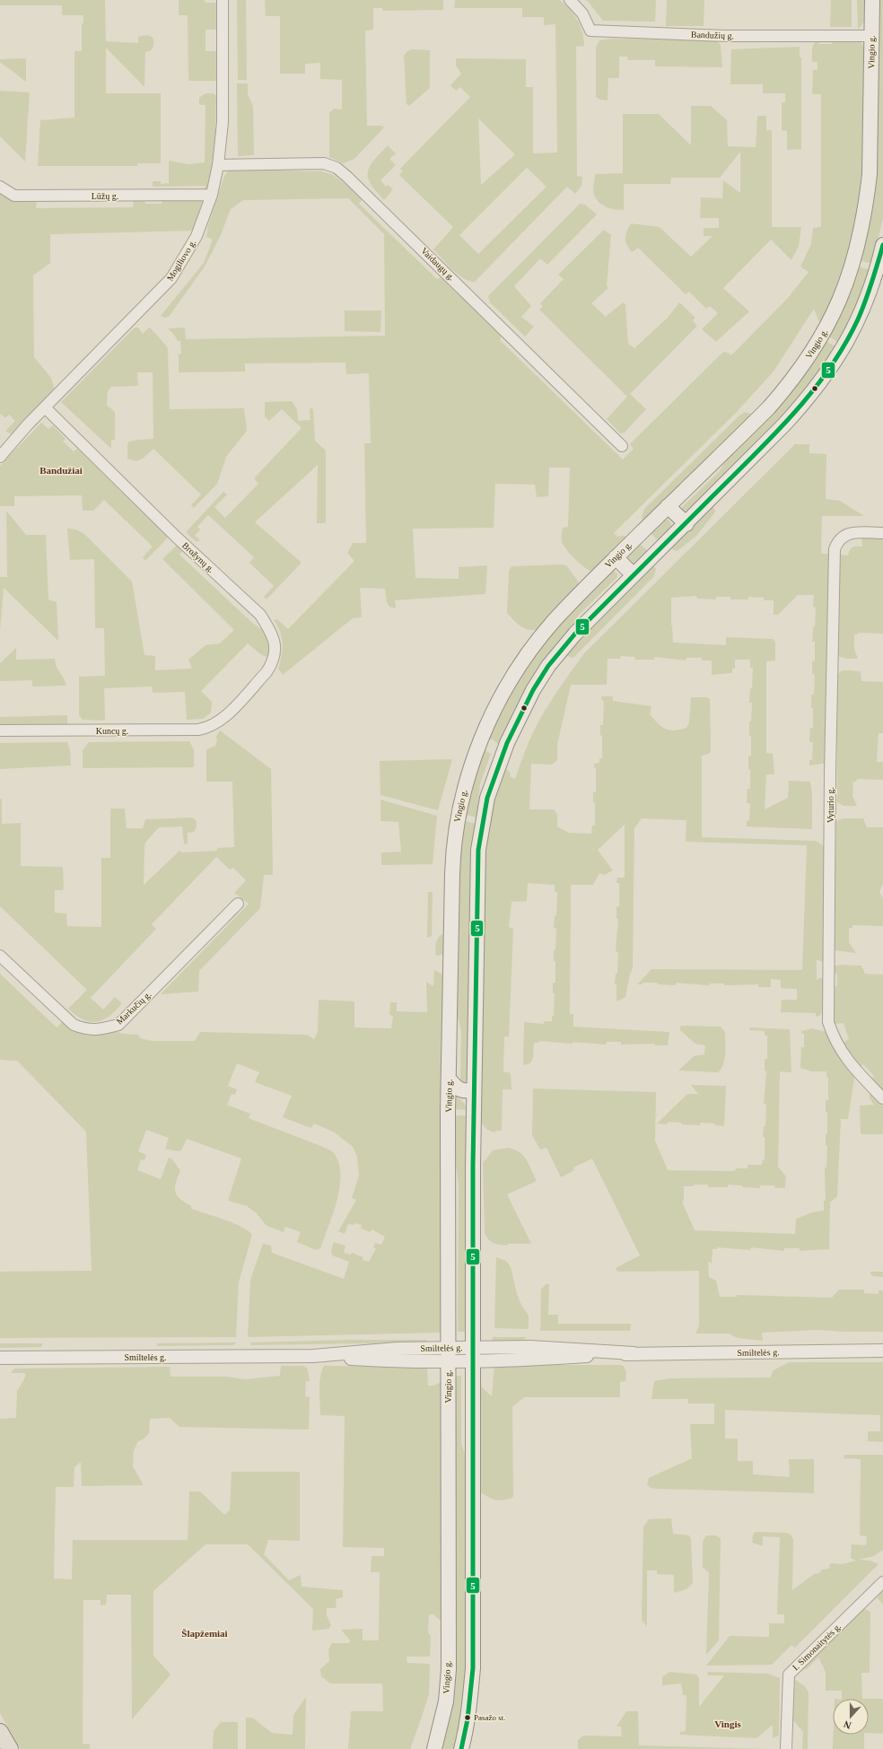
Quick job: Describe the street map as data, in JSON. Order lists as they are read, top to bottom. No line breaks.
{"streets":{"main road":["Vingio g."],"street":["Bandužių g.","Lūžų g.","Mogiliovo g.","Vaidaugų g.","Brožynų g.","Kuncų g.","Vyturio g.","Markučių g.","Smiltelės g.","I. Simonaitytės g."]},"crossings":[["Bandužių g.","Vingio g."],["Vingio g.","Smiltelės g."],["Lūžų g.","Mogiliovo g."],["Mogiliovo g.","Vaidaugų g."],["Mogiliovo g.","Brožynų g."],["Brožynų g.","Kuncų g."]],"districts":["Bandužiai","Šlapžemiai","Vingis"],"places":["Pasažo st."],"lines":["transit line 5"],"north":"bottom"}
